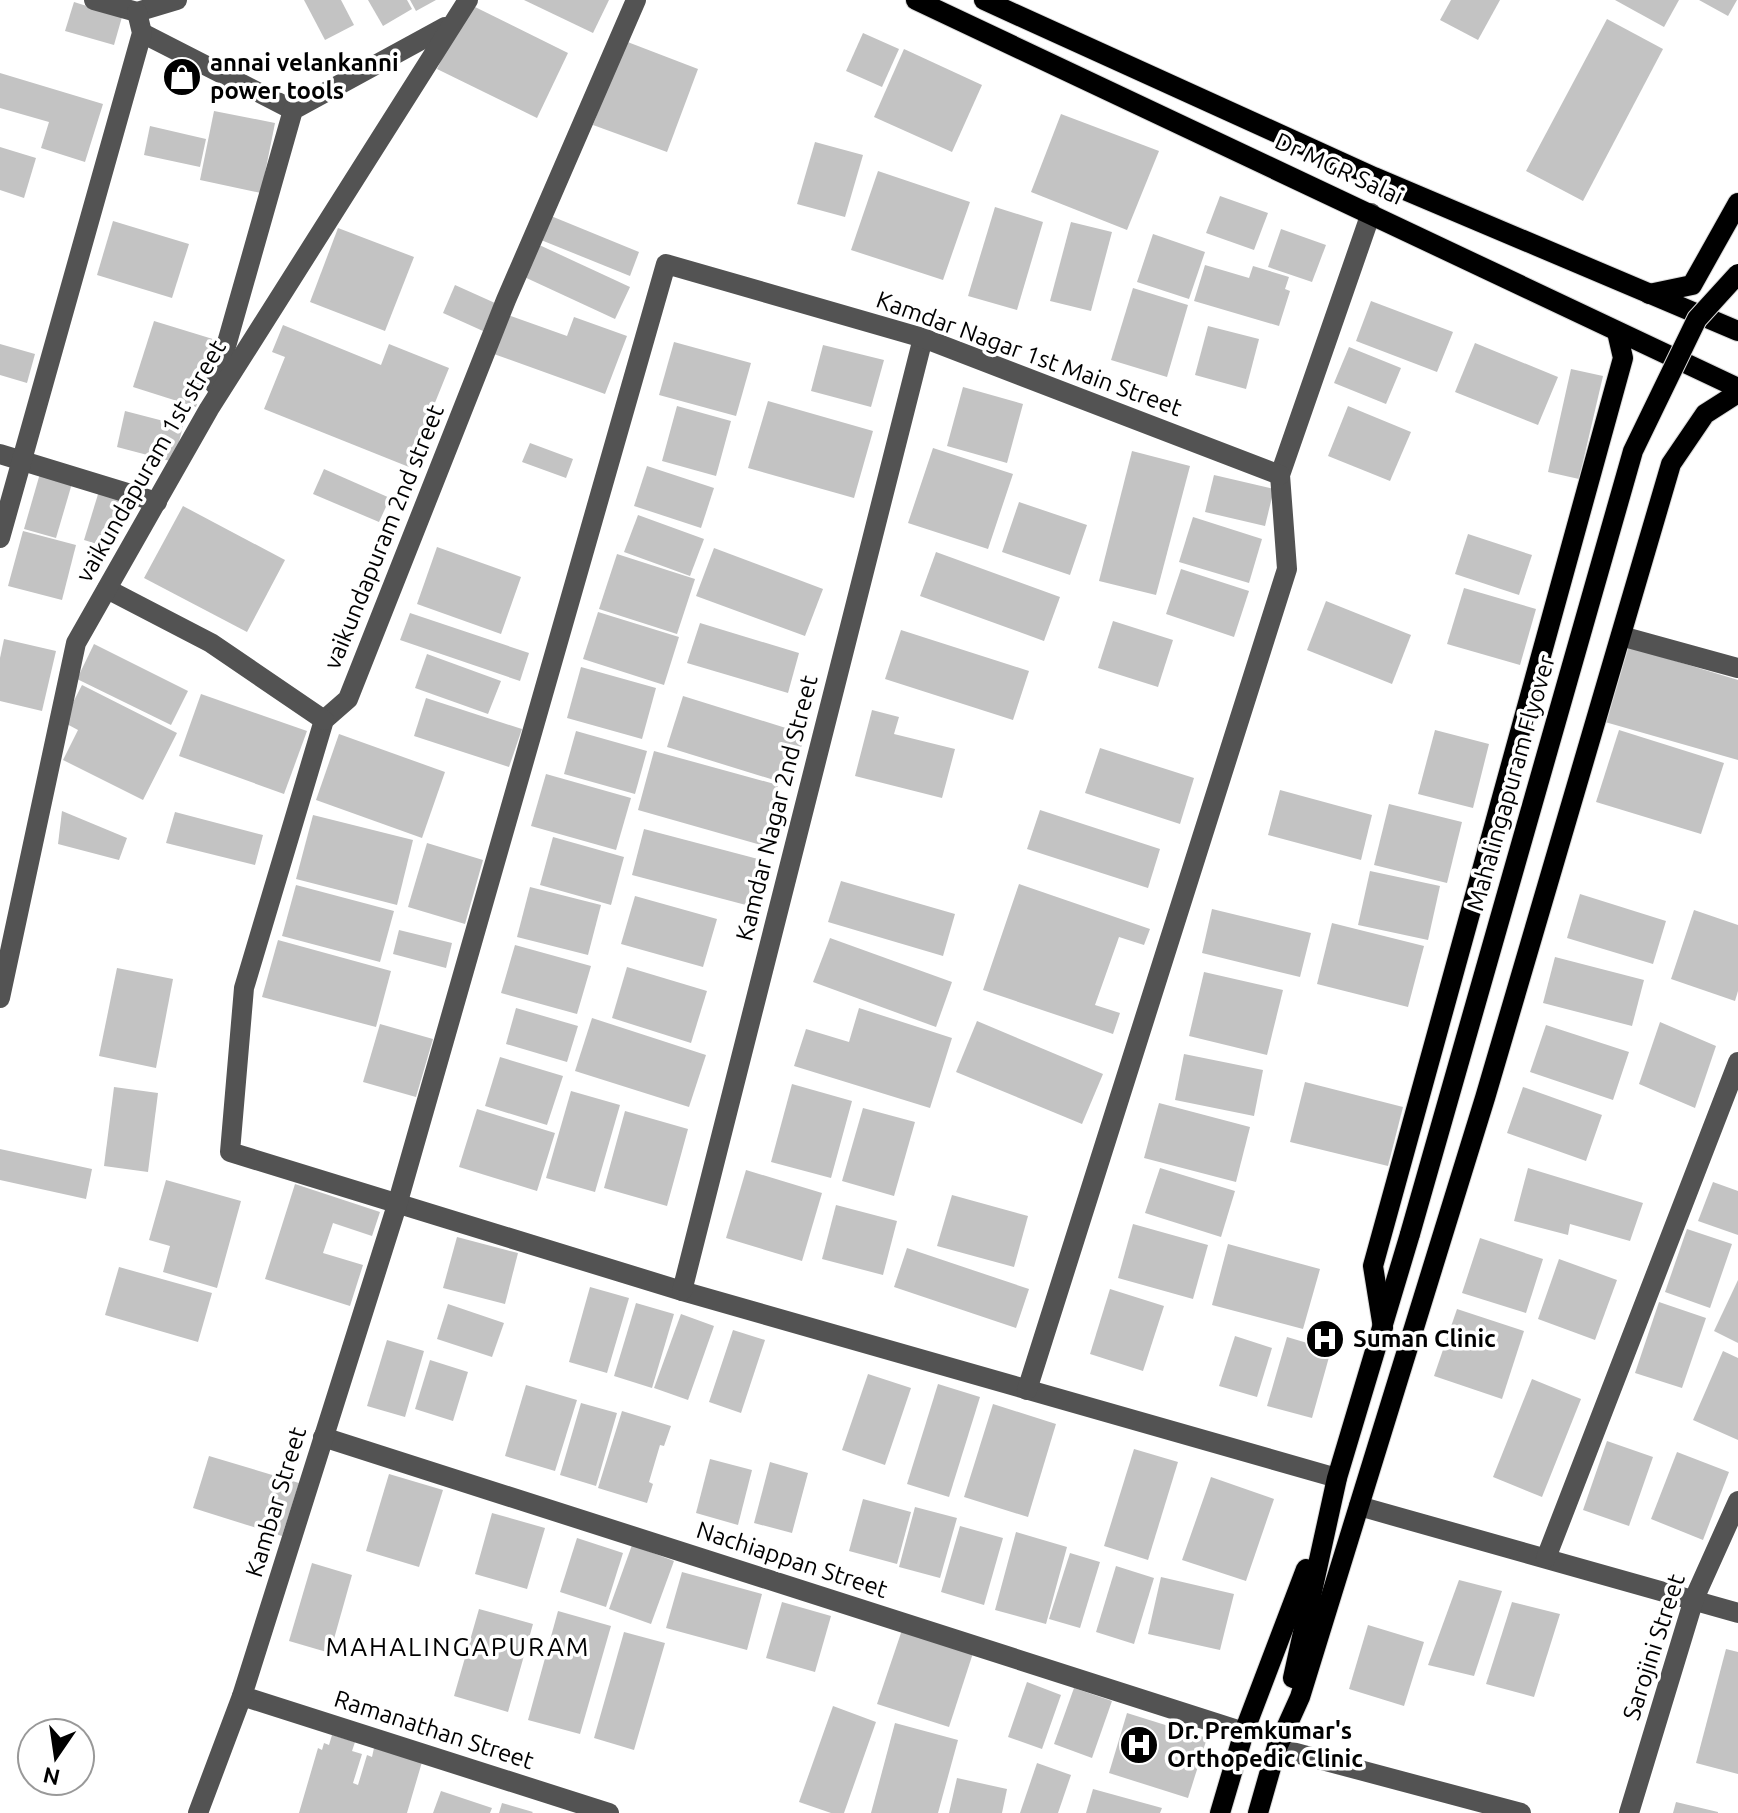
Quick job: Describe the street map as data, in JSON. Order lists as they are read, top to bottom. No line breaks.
{"streets":{"main road":["Dr MGR Salai","Mahalingapuram Flyover"],"street":["Kamdar Nagar 1st Main Street","vaikundapuram 1st street","vaikundapuram 2nd street","Kamdar Nagar 2nd Street","Kambar Street","Nachiappan Street","Sarojini Street","Ramanathan Street"]},"crossings":[["Kamdar Nagar 1st Main Street","Kamdar Nagar 2nd Street"],["Kamdar Nagar 1st Main Street","Kambar Street"],["vaikundapuram 2nd street","Kambar Street"],["Kambar Street","Nachiappan Street"],["Kambar Street","Ramanathan Street"]],"districts":["MAHALINGAPURAM"],"places":{"shop":["annai velankanni power tools"],"hospital":["Suman Clinic","Dr. Premkumar's Orthopedic Clinic"]},"north":"bottom"}
